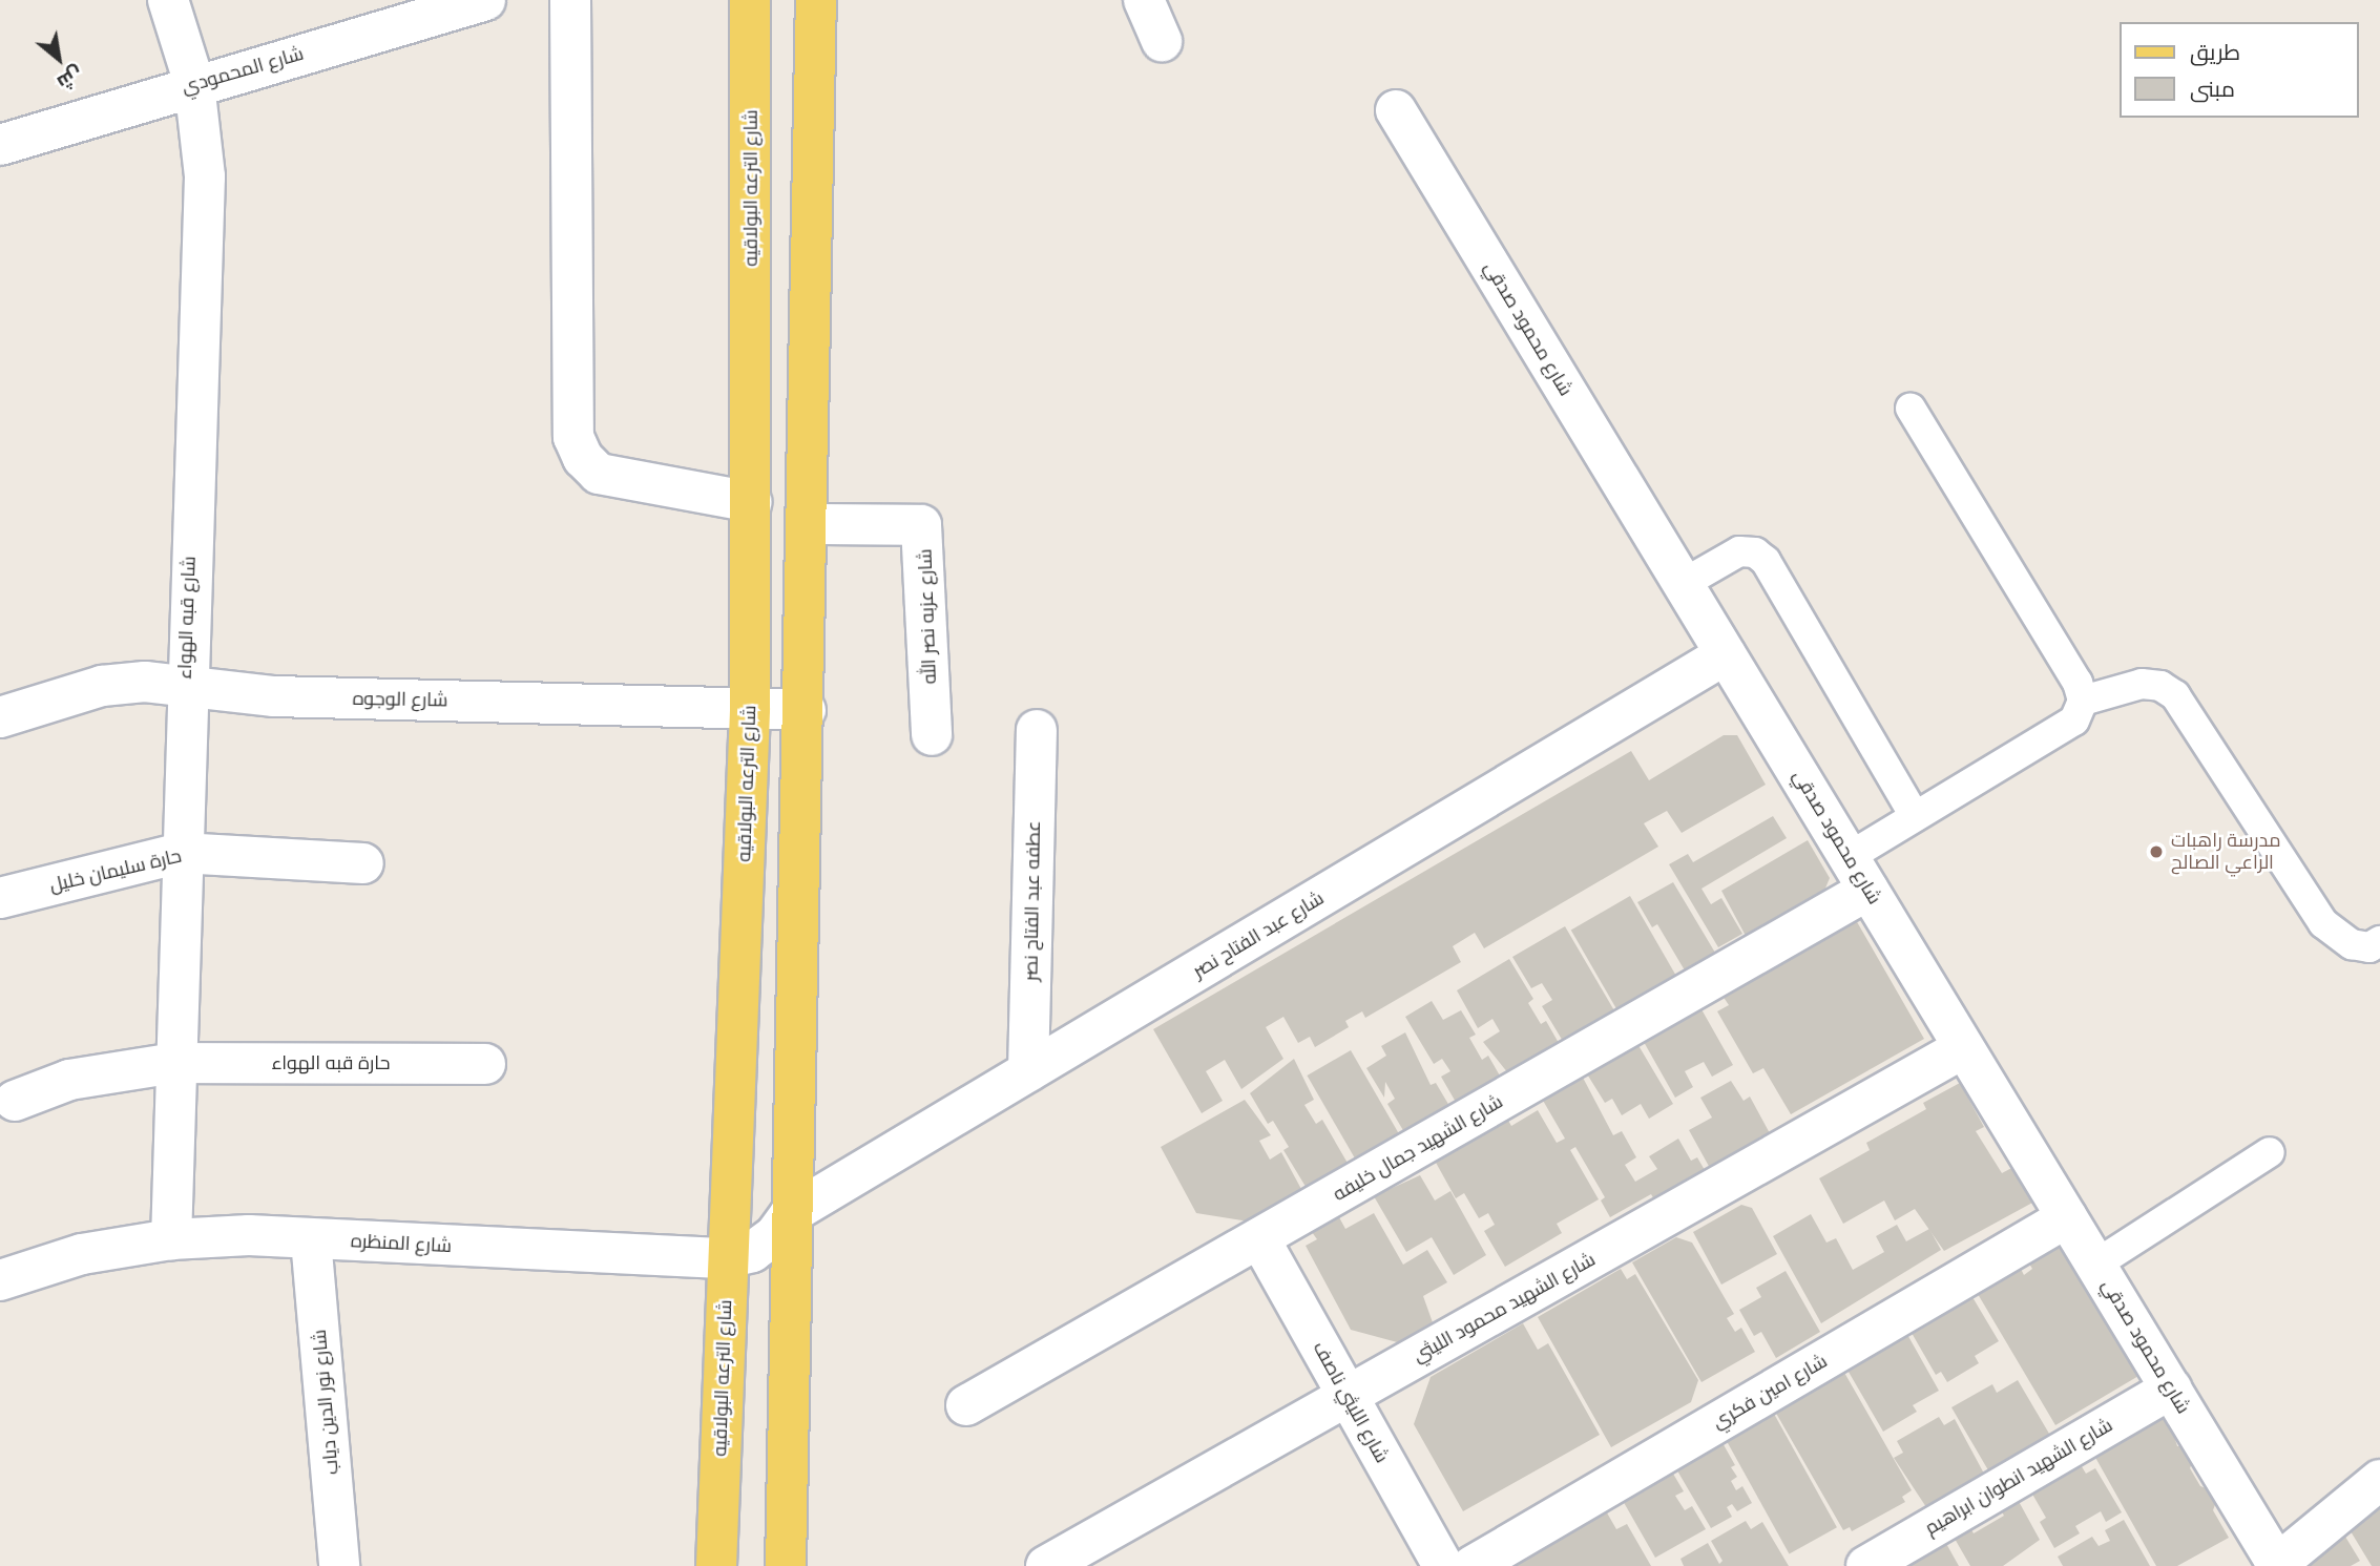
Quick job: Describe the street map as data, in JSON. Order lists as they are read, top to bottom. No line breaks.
{"streets":{"main road":["شارع الترعه البولاقيه"],"street":["شارع المحمودي","شارع محمود صدقي","شارع عزبه نصر الله","شارع قبه الهواء","شارع الوجوه","حارة سليمان خليل","عطفه عبد الفتاح نصر","شارع عبد الفتاح نصر","حارة قبه الهواء","شارع الشهيد جمال خليفه","شارع المنظره","شارع الشهيد محمود الليثي","شارع امين فكري","شارع نور الدين دياب","شارع الليثي ناصف","شارع الشهيد انطوان ابراهيم"]},"crossings":[["شارع المحمودي","شارع قبه الهواء"],["شارع الترعه البولاقيه","شارع الوجوه"],["شارع الترعه البولاقيه","شارع المنظره"],["شارع محمود صدقي","شارع عبد الفتاح نصر"],["شارع محمود صدقي","شارع الشهيد جمال خليفه"],["شارع محمود صدقي","شارع الشهيد محمود الليثي"],["شارع محمود صدقي","شارع امين فكري"],["شارع محمود صدقي","شارع الشهيد انطوان ابراهيم"],["شارع قبه الهواء","شارع الوجوه"],["شارع قبه الهواء","حارة سليمان خليل"],["شارع قبه الهواء","حارة قبه الهواء"],["شارع قبه الهواء","شارع المنظره"],["عطفه عبد الفتاح نصر","شارع عبد الفتاح نصر"],["شارع عبد الفتاح نصر","شارع المنظره"],["شارع الشهيد جمال خليفه","شارع الليثي ناصف"],["شارع المنظره","شارع نور الدين دياب"],["شارع الشهيد محمود الليثي","شارع الليثي ناصف"]],"places":["مدرسة راهبات الراعي الصالح"],"legend":["طريق","مبنى"],"north":"bottom right"}
